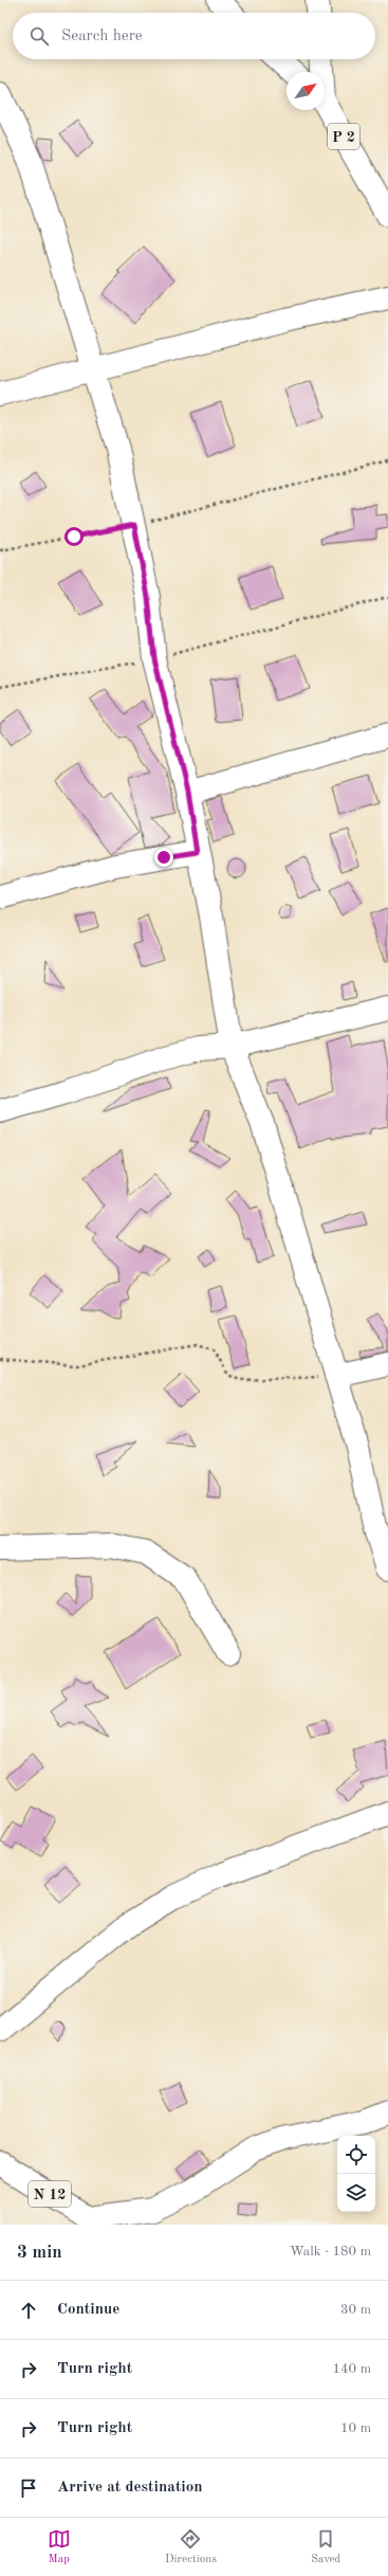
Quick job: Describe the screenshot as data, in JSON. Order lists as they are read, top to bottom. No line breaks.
{"streets":{"main road":["P 2","N 12"]},"north":"top right","page":{"search":"Search here","heading":["3 min","Walk · 180 m"],"list":[["Continue","30 m"],["Turn right","140 m"],["Turn right","10 m"],"Arrive at destination"],"nav":["Map","Directions","Saved"]}}
